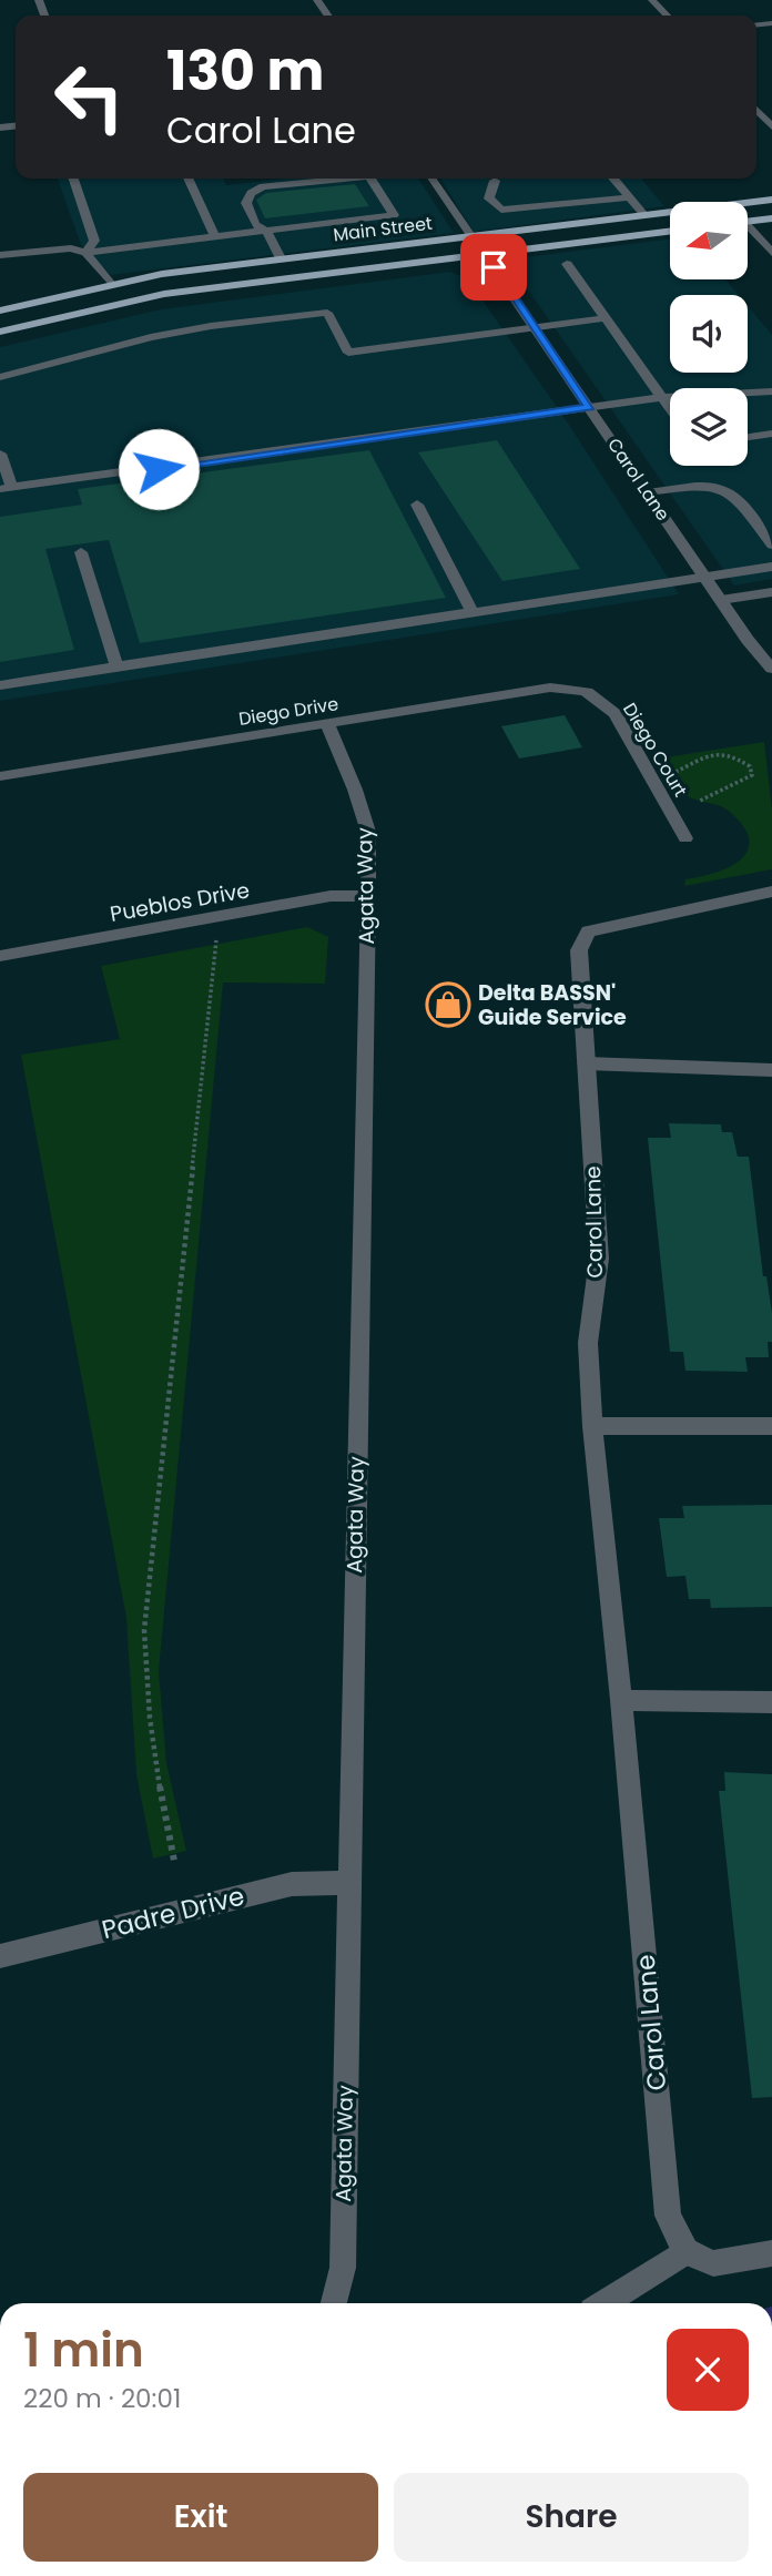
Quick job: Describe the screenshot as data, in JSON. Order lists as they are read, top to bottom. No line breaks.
{"streets":{"main road":["Main Street"],"street":["Carol Lane","Diego Drive","Diego Court","Agata Way","Pueblos Drive","Padre Drive"]},"crossings":[["Main Street","Carol Lane"],["Diego Drive","Diego Court"],["Diego Drive","Agata Way"],["Agata Way","Pueblos Drive"],["Agata Way","Padre Drive"]],"places":{"shop":["Delta BASSN' Guide Service"]},"north":"left","page":{"turn":["130 m","Carol Lane"],"heading":["1 min","220 m · 20:01"],"buttons":["Exit","Share"]}}
